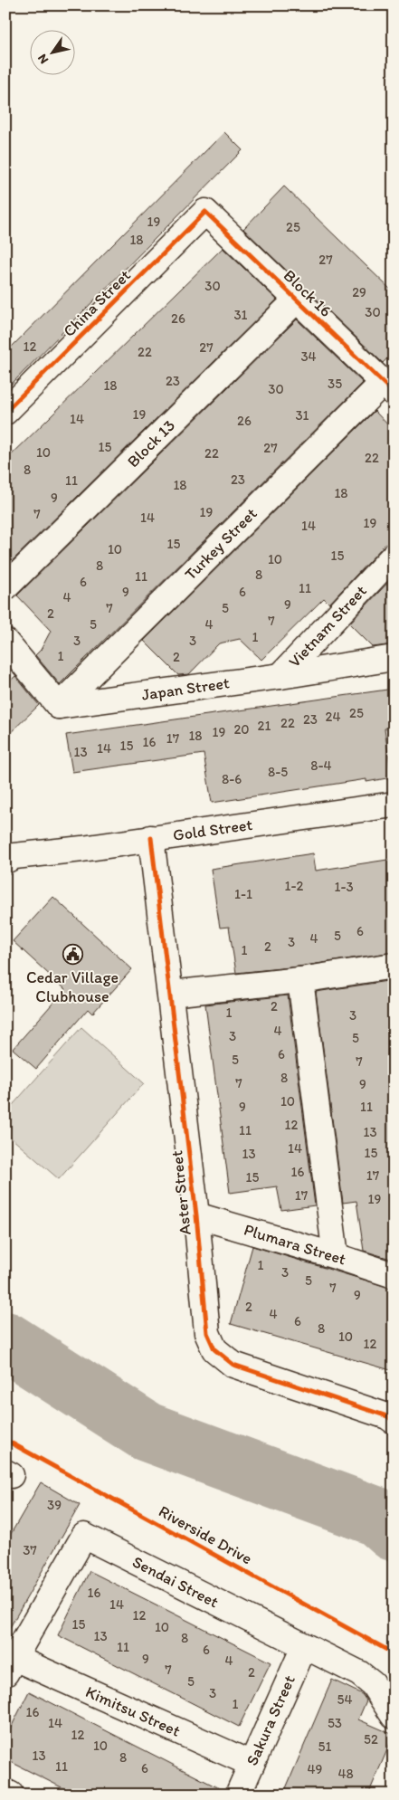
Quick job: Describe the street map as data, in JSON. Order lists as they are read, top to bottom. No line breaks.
{"streets":{"street":["Block 16","China Street","Block 13","Turkey Street","Vietnam Street","Japan Street","Gold Street","Aster Street","Plumara Street","Sendai Street","Kimitsu Street","Sakura Street"],"cycle path":["Riverside Drive"]},"crossings":[["Block 16","China Street"],["Block 16","Block 13"],["Block 16","Turkey Street"],["Turkey Street","Japan Street"],["Vietnam Street","Japan Street"],["Gold Street","Aster Street"],["Aster Street","Plumara Street"],["Sendai Street","Kimitsu Street"],["Sendai Street","Sakura Street"],["Kimitsu Street","Sakura Street"]],"places":{"public building":["Cedar Village Clubhouse"]},"house_numbers":["19","25","18","27","30","29","30","31","26","12","27","22","34","23","35","18","30","19","31","14","26","15","27","10","22","22","8","23","11","18","18","9","19","7","14","19","14","15","10","15","10","8","8","11","6","11","9","6","4","9","7","5","2","7","5","4","1","3","3","1","2","25","24","23","22","21","20","19","18","17","16","15","14","13","8-4","8-5","8-6","1-2","1-3","1-1","6","5","4","3","2","1","2","1","3","4","3","5","6","5","7","8","7","9","10","9","11","12","11","13","14","15","13","16","17","15","17","19","1","3","5","7","9","2","4","6","8","10","12","39","37","16","14","12","15","10","13","8","11","6","9","4","7","2","5","3","54","1","16","14","53","12","52","10","51","13","8","11","6","49","48"],"north":"bottom left"}
